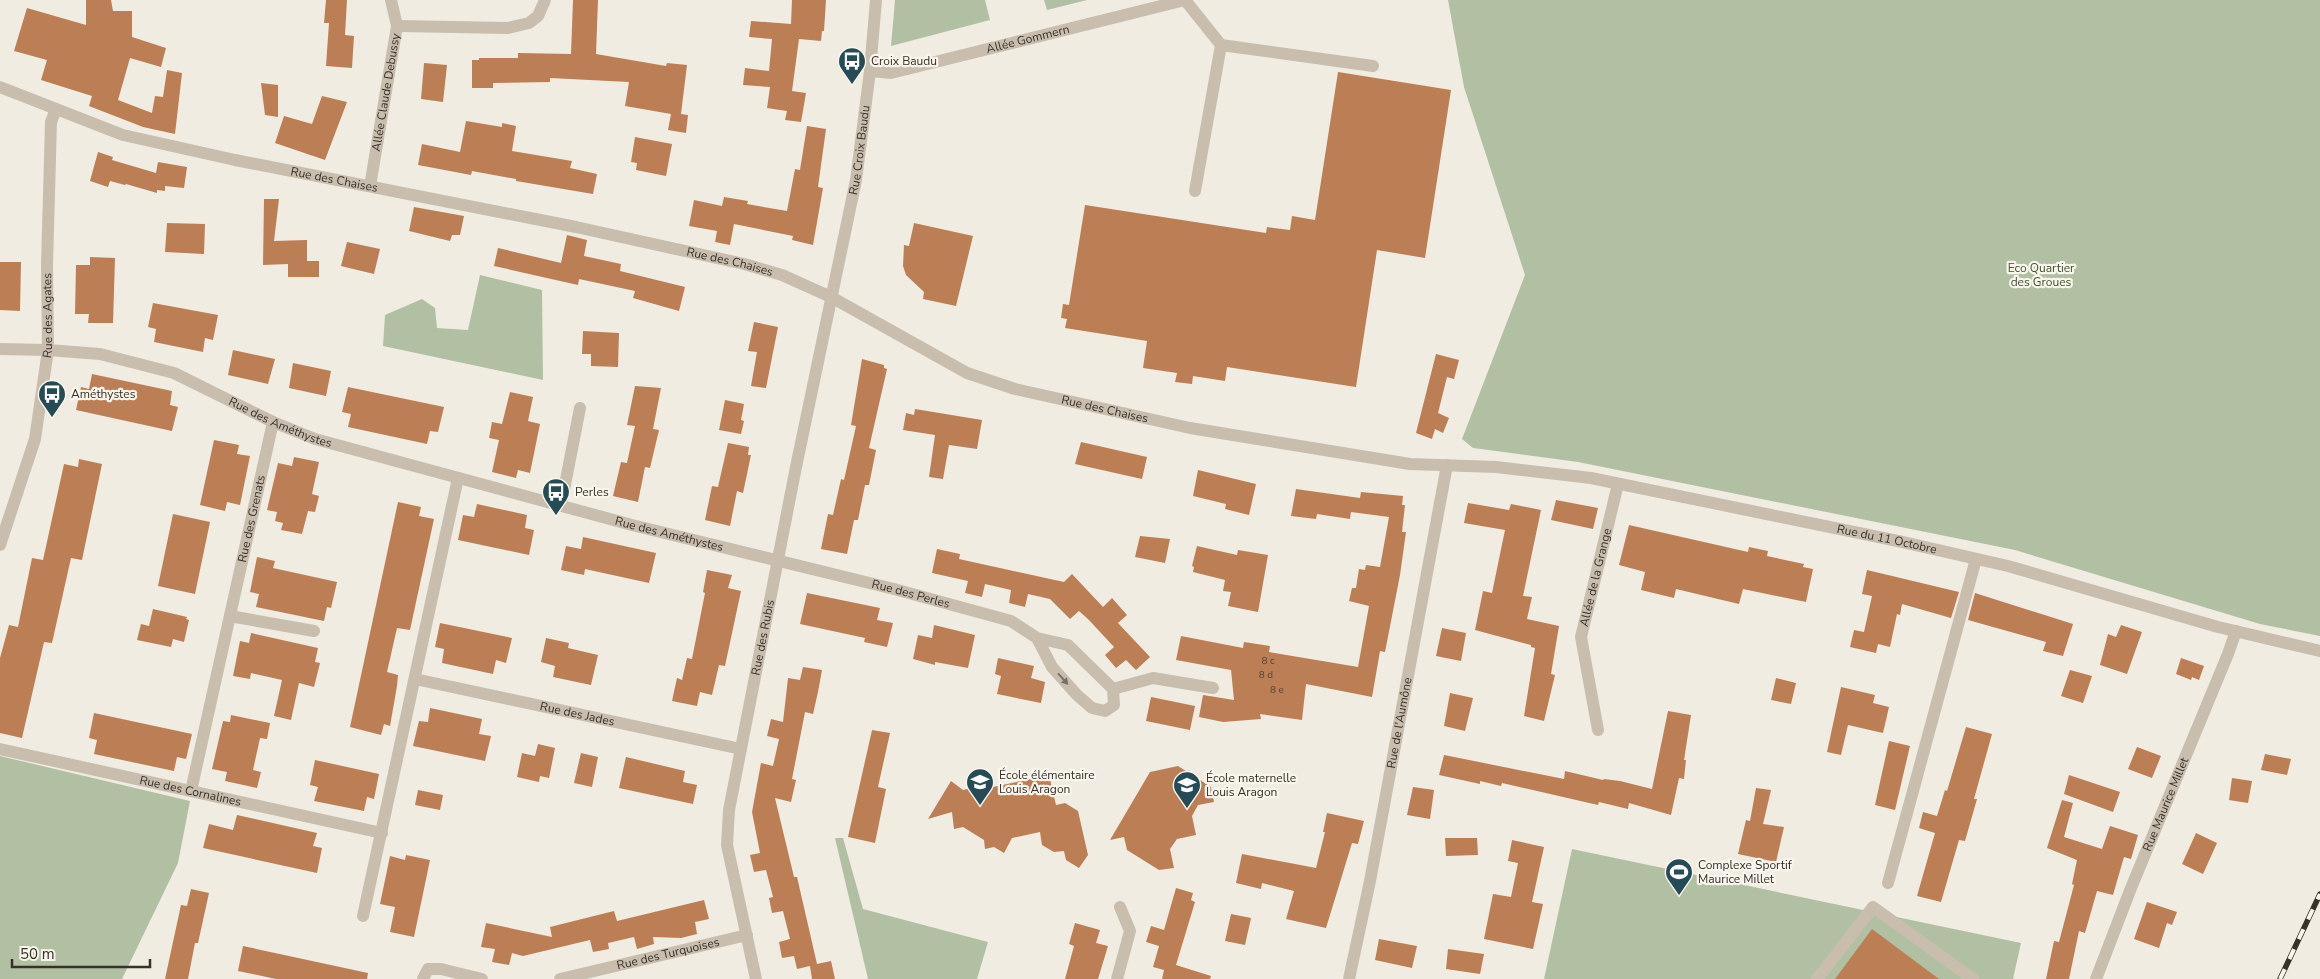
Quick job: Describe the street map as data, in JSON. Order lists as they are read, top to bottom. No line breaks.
{"streets":{"street":["Allée Gommern","Allée Claude Debussy","Rue Croix Baudu","Rue des Chaises","Rue des Agates","Rue des Améthystes","Rue des Grenats","Rue du 11 Octobre","Allée de la Grange","Rue des Perles","Rue des Rubis","Rue des Jades","Rue de l'Aumône","Rue des Cornalines","Rue Maurice Millet","Rue des Turquoises"]},"crossings":[["Allée Gommern","Rue Croix Baudu"],["Allée Claude Debussy","Rue des Chaises"],["Rue Croix Baudu","Rue des Chaises"],["Rue Croix Baudu","Rue des Rubis"],["Rue des Chaises","Rue des Agates"],["Rue des Chaises","Rue du 11 Octobre"],["Rue des Chaises","Rue des Rubis"],["Rue des Chaises","Rue de l'Aumône"],["Rue des Agates","Rue des Améthystes"],["Rue des Améthystes","Rue des Grenats"],["Rue des Améthystes","Rue des Perles"],["Rue des Améthystes","Rue des Rubis"],["Rue des Grenats","Rue des Cornalines"],["Rue du 11 Octobre","Allée de la Grange"],["Rue du 11 Octobre","Rue de l'Aumône"],["Rue du 11 Octobre","Rue Maurice Millet"],["Rue des Perles","Rue des Rubis"],["Rue des Rubis","Rue des Jades"],["Rue des Rubis","Rue des Turquoises"]],"parks":["Eco Quartier des Groues"],"places":{"bus stop":["Croix Baudu","Améthystes","Perles"],"school or university":["École élémentaire Louis Aragon","École maternelle Louis Aragon"],"sports":["Complexe Sportif Maurice Millet"]},"house_numbers":["8 c","8 d","8 e"],"scale_bar":"50 m"}
